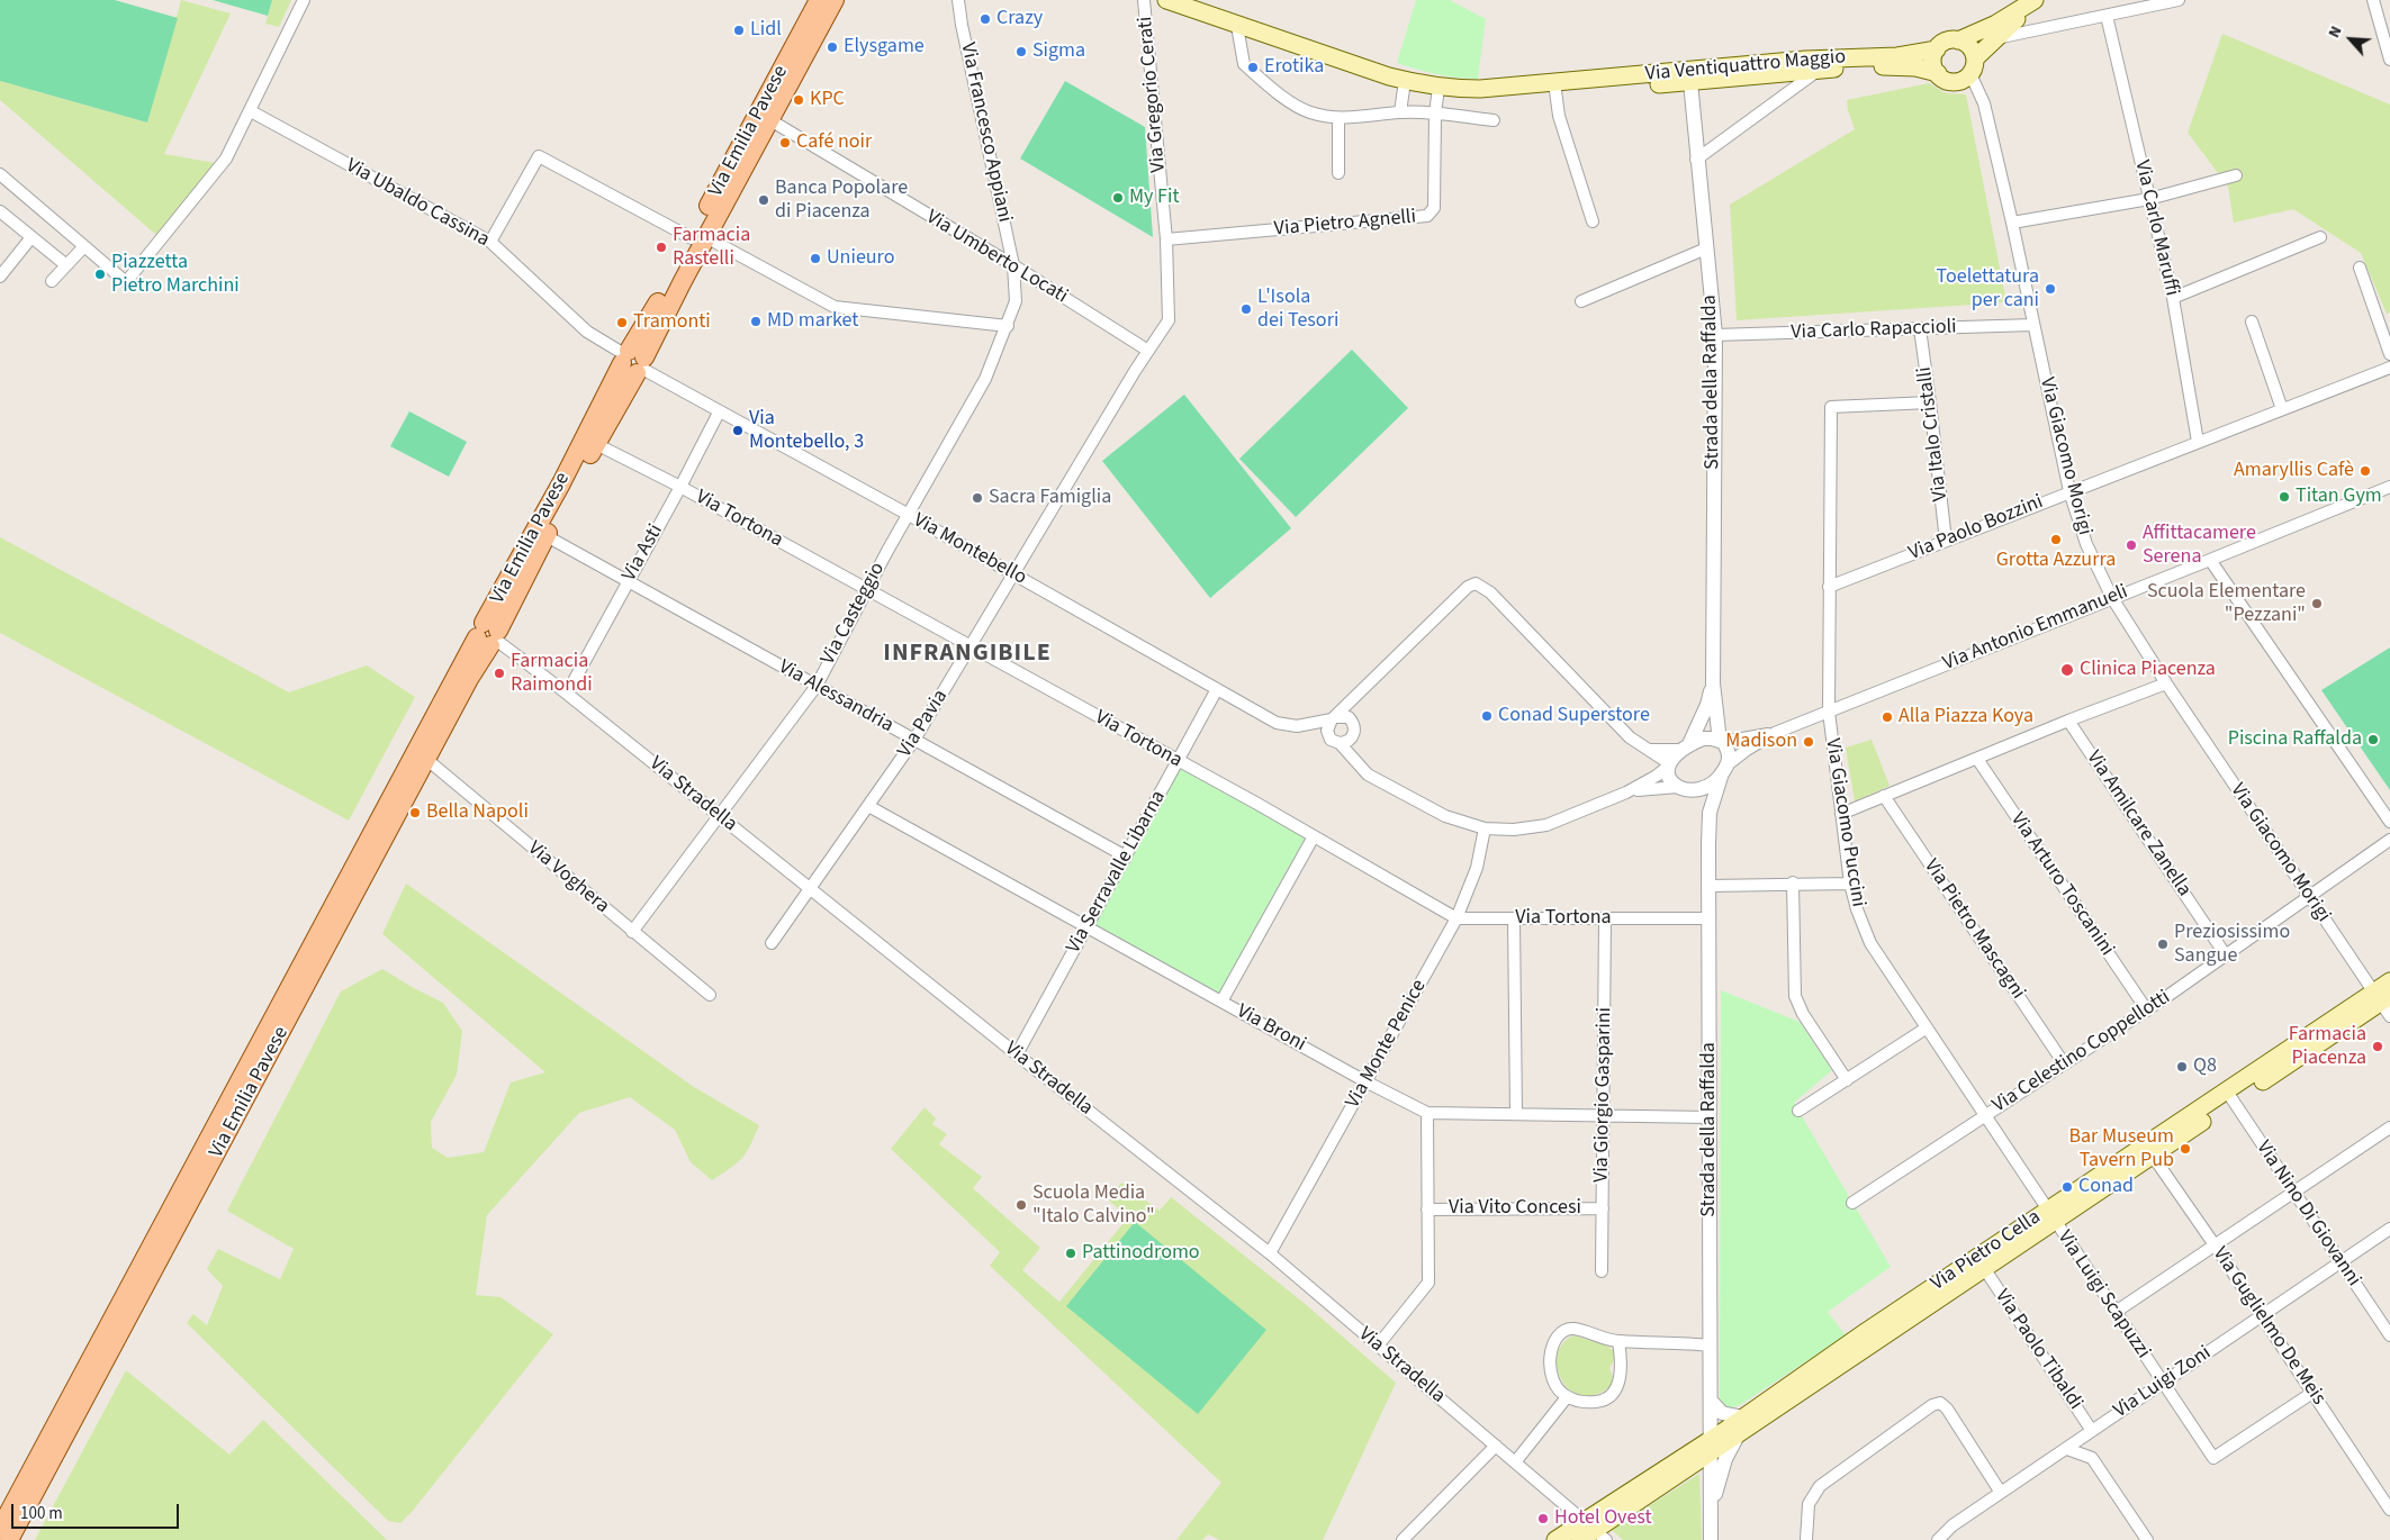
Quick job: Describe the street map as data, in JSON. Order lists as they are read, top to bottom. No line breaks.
{"streets":{"main road":["Via Ventiquattro Maggio","Via Emilia Pavese","Via Pietro Cella"],"street":["Via Gregorio Cerati","Via Francesco Appiani","Via Ubaldo Cassina","Via Pietro Agnelli","Via Carlo Maruffi","Via Umberto Locati","Via Carlo Rapaccioli","Strada della Raffalda","Via Italo Cristalli","Via Giacomo Morigi","Via Tortona","Via Paolo Bozzini","Via Montebello","Via Asti","Via Casteggio","Via Antonio Emmanueli","Via Alessandria","Via Pavia","Via Stradella","Via Giacomo Puccini","Via Amilcare Zanella","Via Serravalle Libarna","Via Voghera","Via Arturo Toscanini","Via Pietro Mascagni","Via Broni","Via Monte Penice","Via Celestino Coppellotti","Via Giorgio Gasparini","Via Vito Concesi","Via Nino Di Giovanni","Via Luigi Scapuzzi","Via Guglielmo De Meis","Via Paolo Tibaldi","Via Luigi Zoni"]},"crossings":[["Via Ventiquattro Maggio","Via Pietro Agnelli"],["Via Ventiquattro Maggio","Strada della Raffalda"],["Via Ventiquattro Maggio","Via Giacomo Morigi"],["Via Gregorio Cerati","Via Pietro Agnelli"],["Via Gregorio Cerati","Via Umberto Locati"],["Via Gregorio Cerati","Via Pavia"],["Via Emilia Pavese","Via Ubaldo Cassina"],["Via Emilia Pavese","Via Umberto Locati"],["Via Emilia Pavese","Via Tortona"],["Via Emilia Pavese","Via Montebello"],["Via Emilia Pavese","Via Alessandria"],["Via Emilia Pavese","Via Stradella"],["Via Emilia Pavese","Via Voghera"],["Via Francesco Appiani","Via Umberto Locati"],["Via Francesco Appiani","Via Casteggio"],["Via Ubaldo Cassina","Via Montebello"],["Via Carlo Maruffi","Via Paolo Bozzini"],["Via Umberto Locati","Via Casteggio"],["Via Umberto Locati","Via Pavia"],["Via Carlo Rapaccioli","Strada della Raffalda"],["Via Carlo Rapaccioli","Via Italo Cristalli"],["Via Carlo Rapaccioli","Via Giacomo Morigi"],["Strada della Raffalda","Via Tortona"],["Strada della Raffalda","Via Antonio Emmanueli"],["Strada della Raffalda","Via Broni"],["Strada della Raffalda","Via Pietro Cella"],["Via Italo Cristalli","Via Paolo Bozzini"],["Via Italo Cristalli","Via Giacomo Puccini"],["Via Giacomo Morigi","Via Paolo Bozzini"],["Via Giacomo Morigi","Via Antonio Emmanueli"],["Via Giacomo Morigi","Via Celestino Coppellotti"],["Via Giacomo Morigi","Via Pietro Cella"],["Via Tortona","Via Asti"],["Via Tortona","Via Casteggio"],["Via Tortona","Via Pavia"],["Via Tortona","Via Serravalle Libarna"],["Via Tortona","Via Monte Penice"],["Via Tortona","Via Giorgio Gasparini"],["Via Paolo Bozzini","Via Giacomo Puccini"],["Via Montebello","Via Asti"],["Via Montebello","Via Casteggio"],["Via Montebello","Via Pavia"],["Via Montebello","Via Serravalle Libarna"],["Via Asti","Via Alessandria"],["Via Asti","Via Stradella"],["Via Casteggio","Via Alessandria"],["Via Casteggio","Via Stradella"],["Via Casteggio","Via Voghera"],["Via Antonio Emmanueli","Via Giacomo Puccini"],["Via Alessandria","Via Pavia"],["Via Alessandria","Via Serravalle Libarna"],["Via Pavia","Via Stradella"],["Via Pavia","Via Broni"],["Via Stradella","Via Serravalle Libarna"],["Via Stradella","Via Monte Penice"],["Via Stradella","Via Pietro Cella"],["Via Giacomo Puccini","Via Celestino Coppellotti"],["Via Giacomo Puccini","Via Pietro Cella"],["Via Giacomo Puccini","Via Luigi Scapuzzi"],["Via Amilcare Zanella","Via Celestino Coppellotti"],["Via Serravalle Libarna","Via Broni"],["Via Arturo Toscanini","Via Celestino Coppellotti"],["Via Pietro Mascagni","Via Celestino Coppellotti"],["Via Broni","Via Monte Penice"],["Via Broni","Via Giorgio Gasparini"],["Via Giorgio Gasparini","Via Vito Concesi"],["Via Nino Di Giovanni","Via Pietro Cella"],["Via Nino Di Giovanni","Via Luigi Zoni"],["Via Pietro Cella","Via Luigi Scapuzzi"],["Via Pietro Cella","Via Guglielmo De Meis"],["Via Pietro Cella","Via Paolo Tibaldi"],["Via Luigi Scapuzzi","Via Guglielmo De Meis"],["Via Luigi Scapuzzi","Via Luigi Zoni"],["Via Guglielmo De Meis","Via Luigi Zoni"],["Via Paolo Tibaldi","Via Luigi Zoni"]],"districts":["INFRANGIBILE"],"places":["Crazy","Lidl","Elysgame","Sigma","Erotika","KPC","Café noir","My Fit","Banca Popolare di Piacenza","Farmacia Rastelli","Unieuro","Piazzetta Pietro Marchini","Toelettatura per cani","L'Isola dei Tesori","MD market","Tramonti","Via Montebello, 3","Amaryllis Cafè","Titan Gym","Sacra Famiglia","Grotta Azzurra","Affittacamere Serena","Scuola Elementare \"Pezzani\"","Clinica Piacenza","Farmacia Raimondi","Conad Superstore","Alla Piazza Koya","Piscina Raffalda","Madison","Bella Napoli","Preziosissimo Sangue","Farmacia Piacenza","Q8","Bar Museum Tavern Pub","Conad","Scuola Media \"Italo Calvino\"","Pattinodromo","Hotel Ovest"],"scale_bar":"100 m","north":"top left"}
